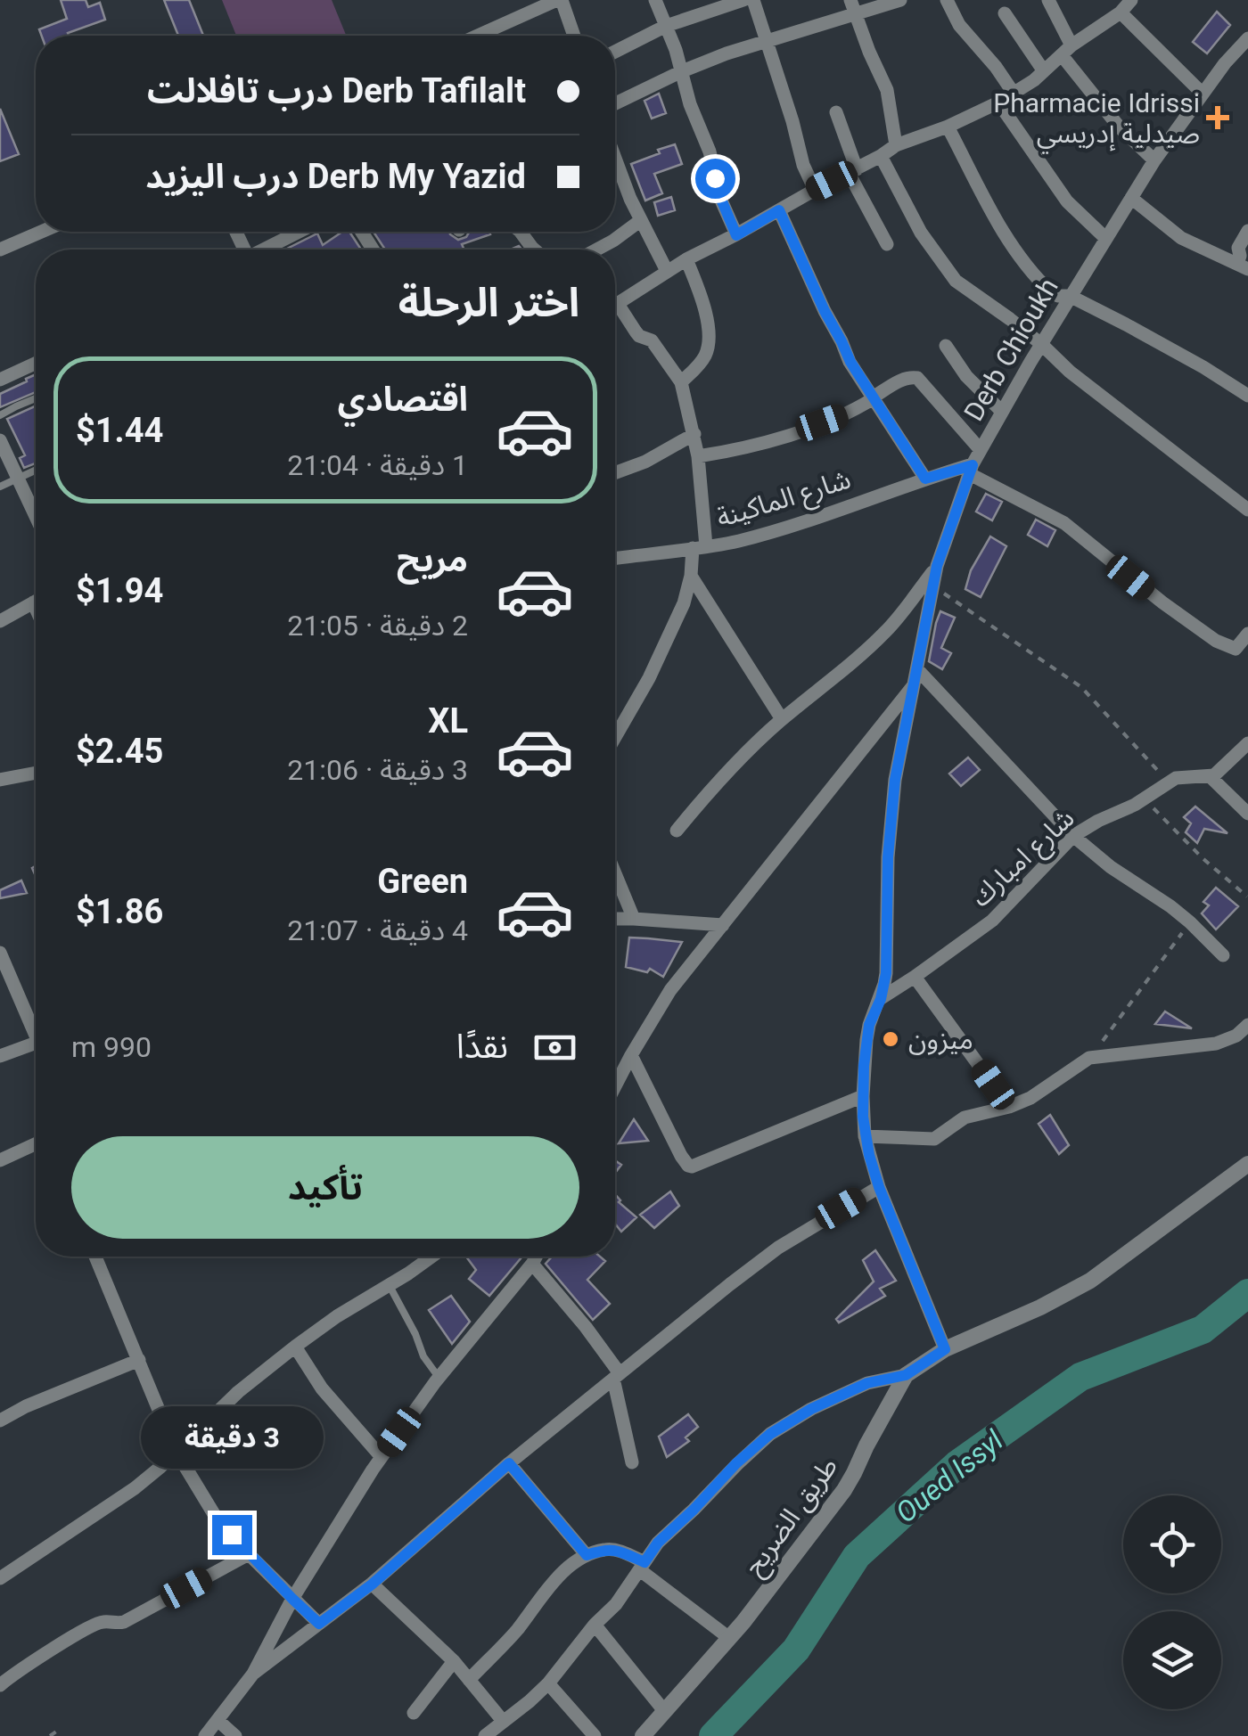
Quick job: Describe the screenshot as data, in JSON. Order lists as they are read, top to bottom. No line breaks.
{"streets":{"street":["Derb Chioukh","شارع الماكينة","شارع امبارك","طريق الضريح"]},"crossings":[["Derb Chioukh","شارع الماكينة"],["Derb Chioukh","شارع امبارك"],["Derb Chioukh","طريق الضريح"]],"water":["Oued Issyl"],"places":{"health":["Pharmacie Idrissi صيدلية إدريسي"],"other":["ميزون"]},"page":{"banner":["Derb Tafilalt درب تافلالت","Derb My Yazid درب اليزيد"],"heading":"اختر الرحلة","list":[{"name":"اقتصادي","note":"1 دقيقة · 21:04","value":"$1.44"},{"name":"مريح","note":"2 دقيقة · 21:05","value":"$1.94"},{"name":"XL","note":"3 دقيقة · 21:06","value":"$2.45"},{"name":"Green","note":"4 دقيقة · 21:07","value":"$1.86"}],"pay":["نقدًا","990 m"],"buttons":"تأكيد","bubble":"3 دقيقة"}}
